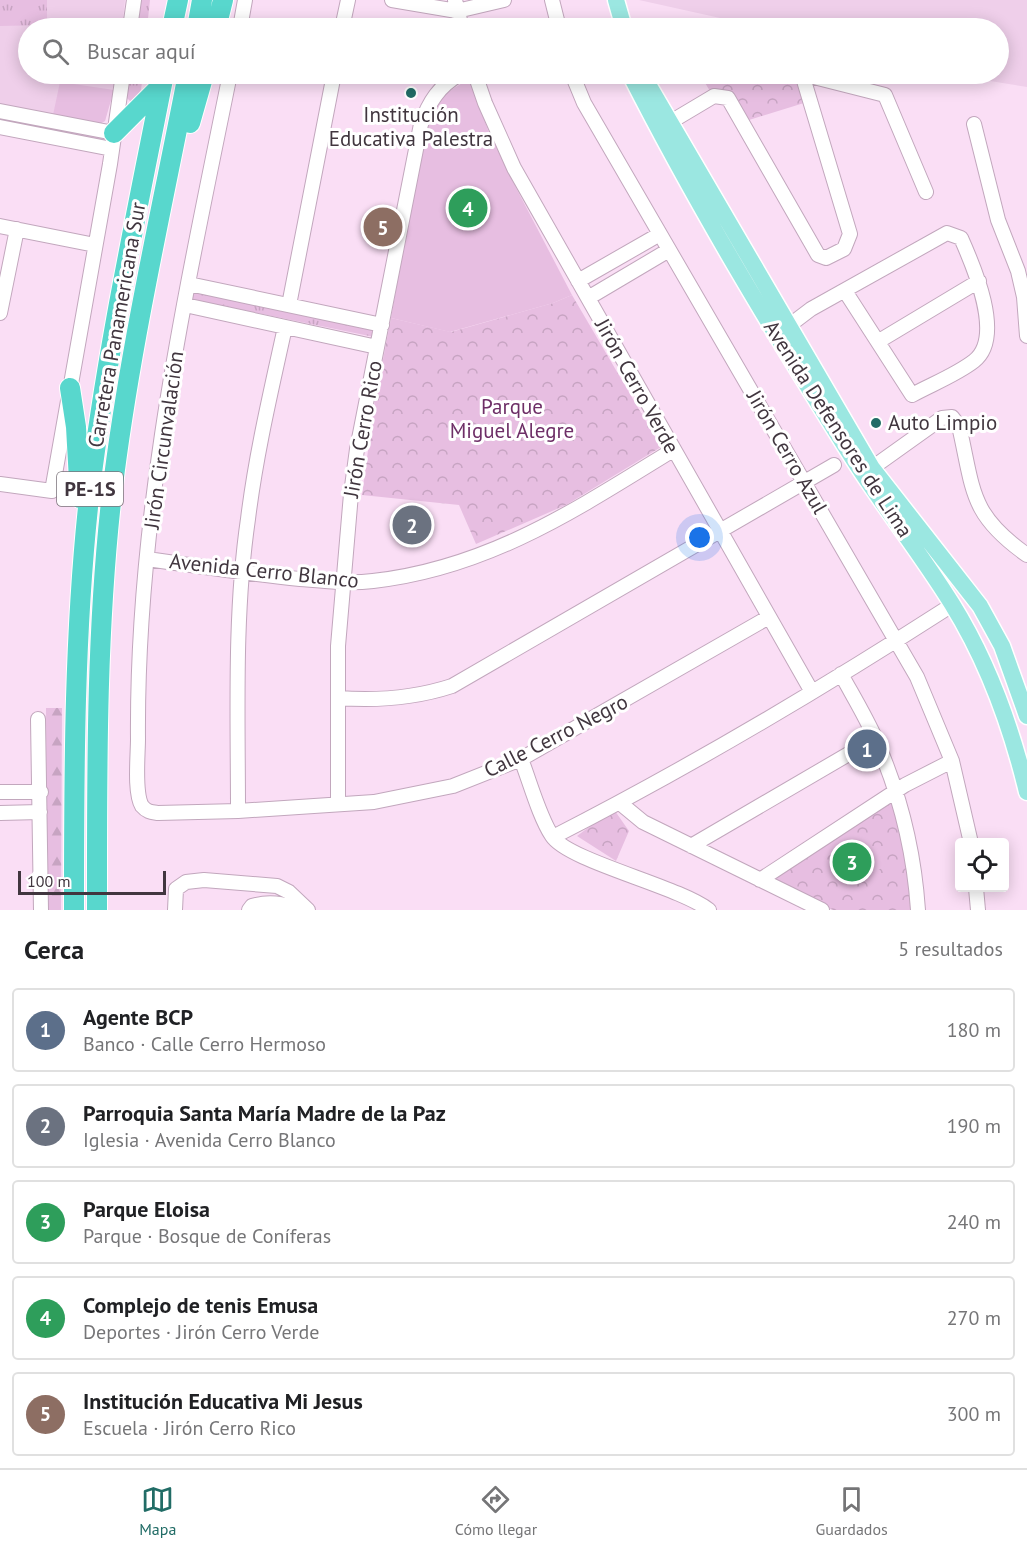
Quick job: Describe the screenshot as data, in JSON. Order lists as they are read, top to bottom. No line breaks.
{"streets":{"highway":["Carretera Panamericana Sur","PE-1S"],"main road":["Avenida Defensores de Lima"],"street":["Jirón Cerro Verde","Jirón Cerro Rico","Jirón Circunvalación","Jirón Cerro Azul","Avenida Cerro Blanco","Calle Cerro Negro"]},"crossings":[["Jirón Cerro Verde","Avenida Cerro Blanco"],["Jirón Cerro Verde","Calle Cerro Negro"],["Jirón Cerro Rico","Avenida Cerro Blanco"],["Jirón Cerro Rico","Calle Cerro Negro"],["Jirón Circunvalación","Avenida Cerro Blanco"],["Jirón Circunvalación","Calle Cerro Negro"]],"parks":["Parque Miguel Alegre"],"places":["Institución Educativa Palestra","Auto Limpio"],"scale_bar":"100 m","page":{"search":"Buscar aquí","pins":["4","5","2","1","3"],"scale":"100 m","heading":["Cerca","5 resultados"],"list":[{"mark":"1","name":"Agente BCP","note":"Banco · Calle Cerro Hermoso","value":"180 m"},{"mark":"2","name":"Parroquia Santa María Madre de la Paz","note":"Iglesia · Avenida Cerro Blanco","value":"190 m"},{"mark":"3","name":"Parque Eloisa","note":"Parque · Bosque de Coníferas","value":"240 m"},{"mark":"4","name":"Complejo de tenis Emusa","note":"Deportes · Jirón Cerro Verde","value":"270 m"},{"mark":"5","name":"Institución Educativa Mi Jesus","note":"Escuela · Jirón Cerro Rico","value":"300 m"}],"nav":["Mapa","Cómo llegar","Guardados"]}}
